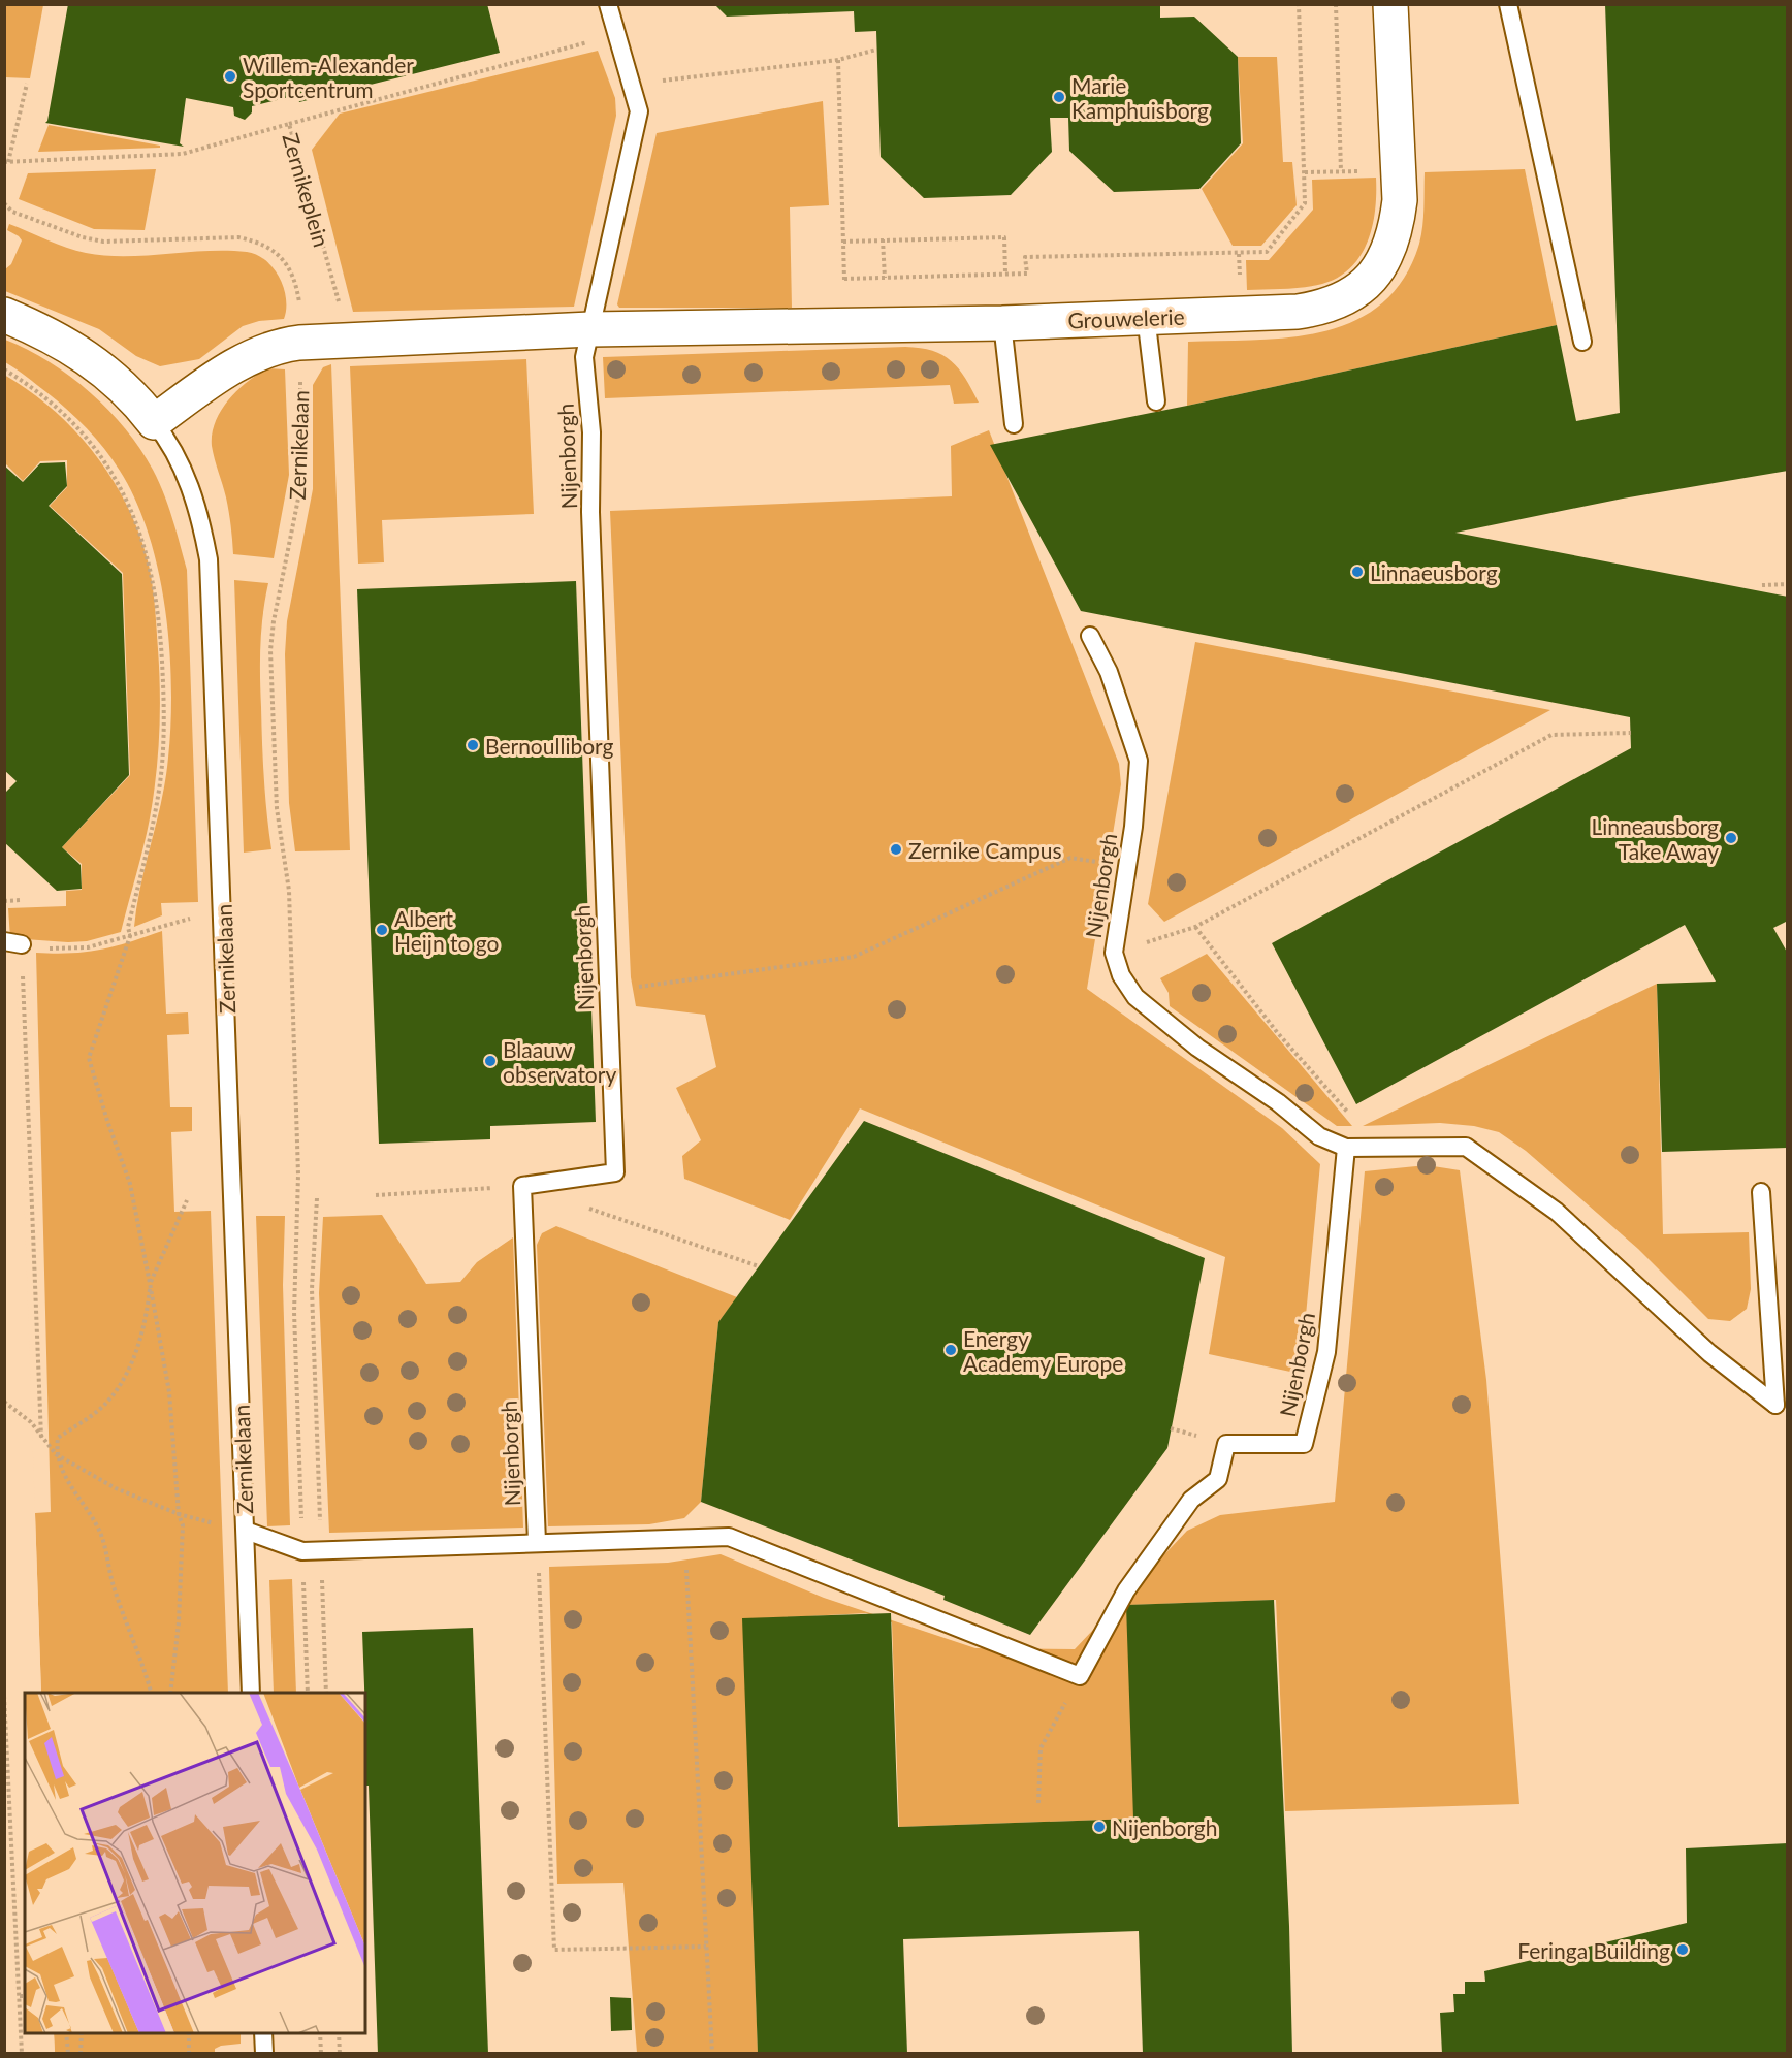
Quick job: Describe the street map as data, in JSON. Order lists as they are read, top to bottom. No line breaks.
{"streets":{"street":["Grouwelerie","Zernikelaan"],"lane":["Nijenborgh"],"path":["Zernikeplein"]},"crossings":[["Grouwelerie","Nijenborgh"]],"places":["Willem-Alexander Sportcentrum","Marie Kamphuisborg","Linnaeusborg","Bernoulliborg","Linneausborg Take Away","Zernike Campus","Albert Heijn to go","Blaauw observatory","Energy Academy Europe","Nijenborgh","Feringa Building"]}
